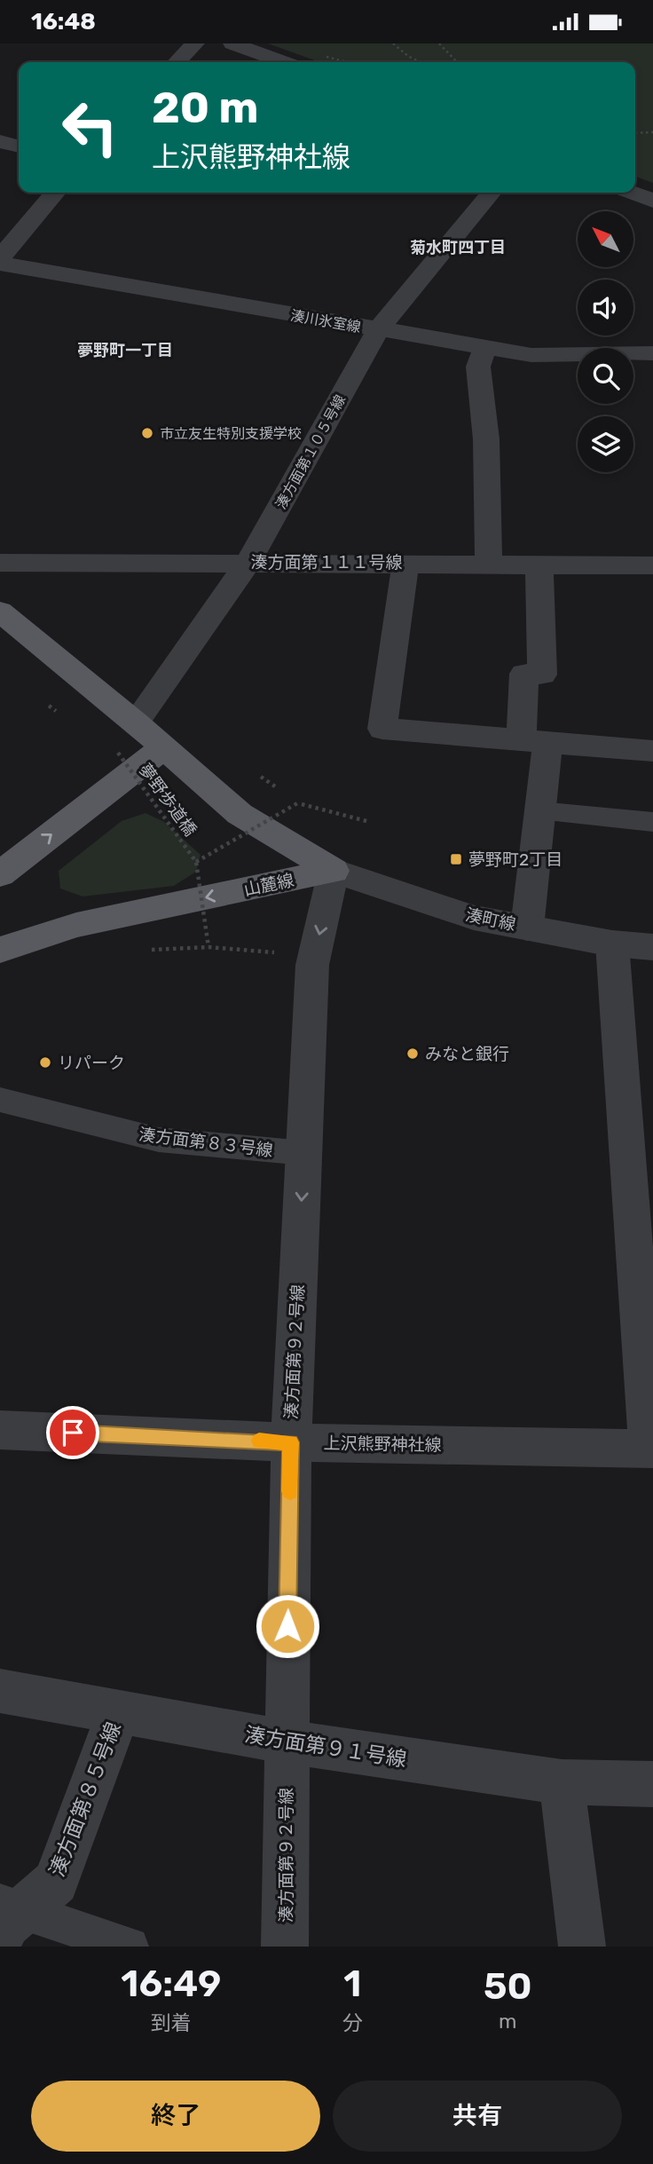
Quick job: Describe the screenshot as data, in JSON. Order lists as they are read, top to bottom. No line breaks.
{"streets":{"main road":["山麓線"],"street":["湊川氷室線","湊方面第１０５号線","湊方面第１１１号線","湊町線","湊方面第９２号線","上沢熊野神社線","湊方面第９１号線","湊方面第８５号線"],"lane":["湊方面第８３号線"],"path":["夢野歩道橋"]},"crossings":[["湊川氷室線","湊方面第１０５号線"],["湊方面第１０５号線","湊方面第１１１号線"],["湊方面第１０５号線","山麓線"],["山麓線","湊町線"],["山麓線","湊方面第９２号線"],["湊町線","湊方面第９２号線"],["湊方面第８３号線","湊方面第９２号線"],["湊方面第９２号線","上沢熊野神社線"],["湊方面第９２号線","湊方面第９１号線"],["湊方面第９１号線","湊方面第８５号線"]],"one_way":["湊方面第９２号線"],"districts":["菊水町四丁目","夢野町一丁目"],"places":{"other":["市立友生特別支援学校","みなと銀行","リパーク"],"transit":["夢野町2丁目"]},"north":"top left","page":{"status":"16:48","turn":["20 m","上沢熊野神社線"],"eta":["16:49","到着","1","分","50","m"],"buttons":["終了","共有"]}}
